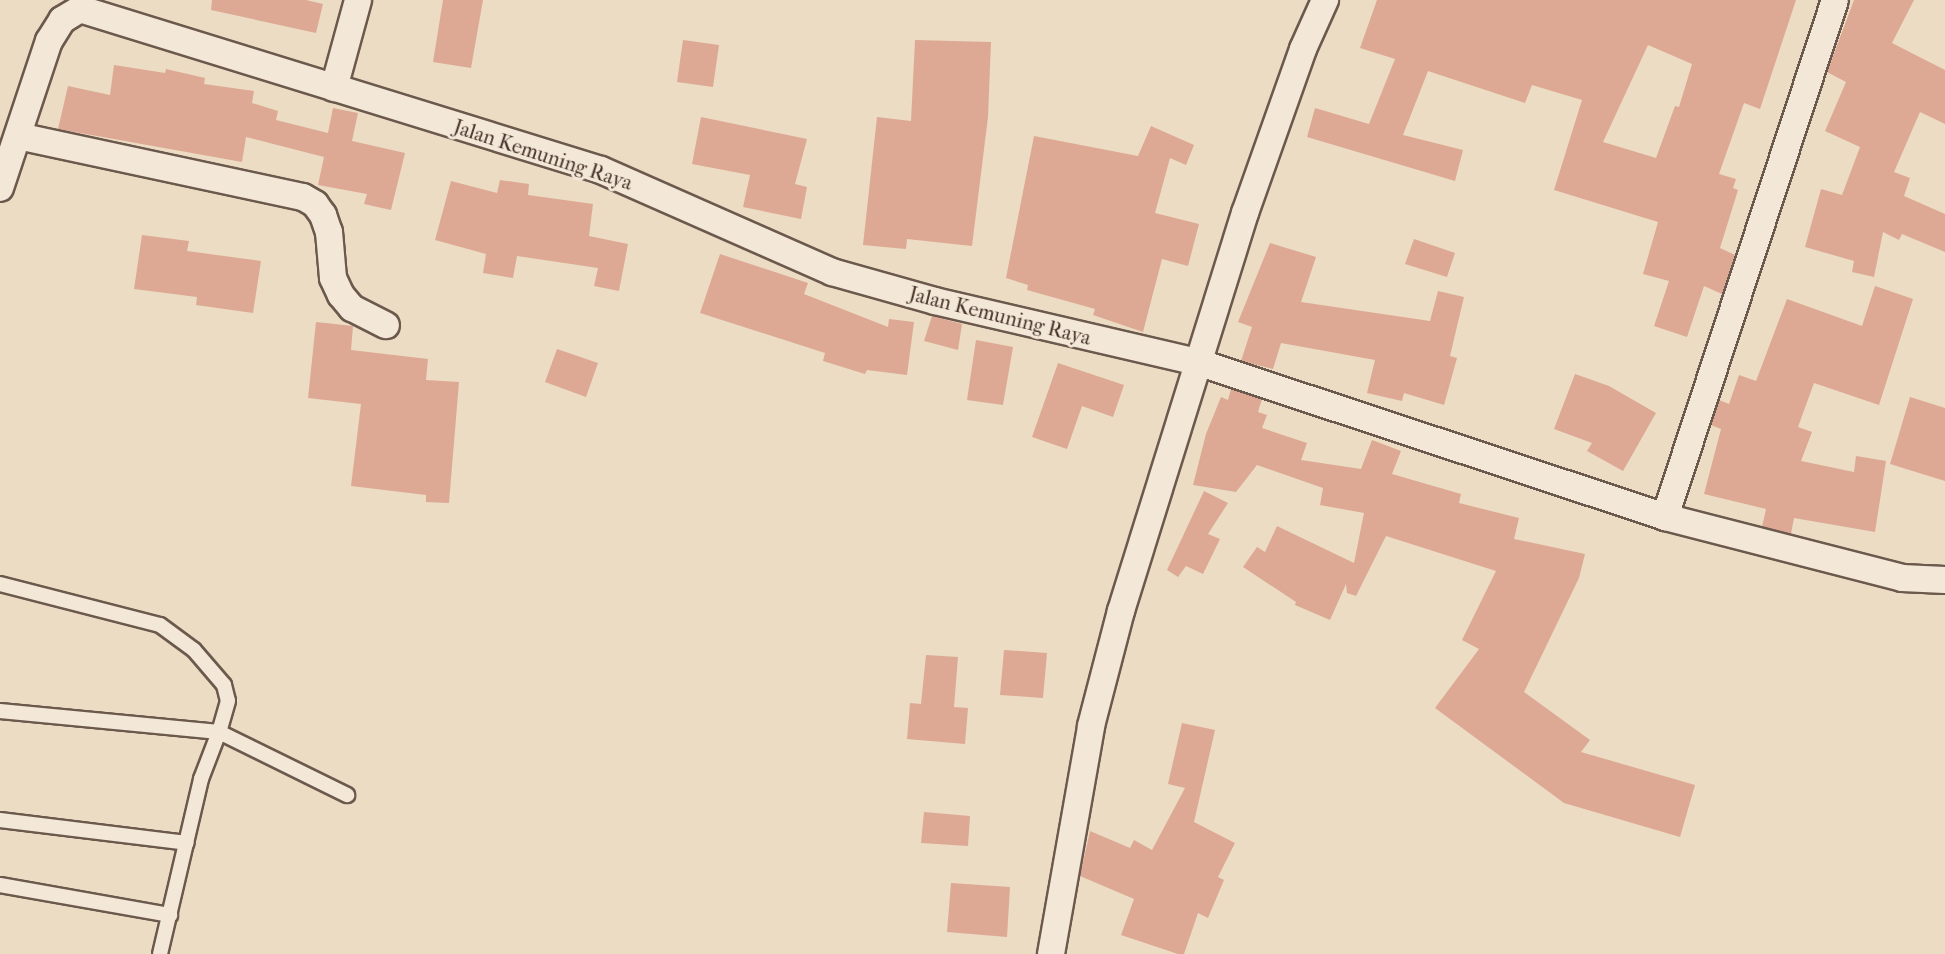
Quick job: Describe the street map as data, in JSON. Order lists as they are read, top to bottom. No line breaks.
{"streets":{"street":["Jalan Kemuning Raya"]}}
